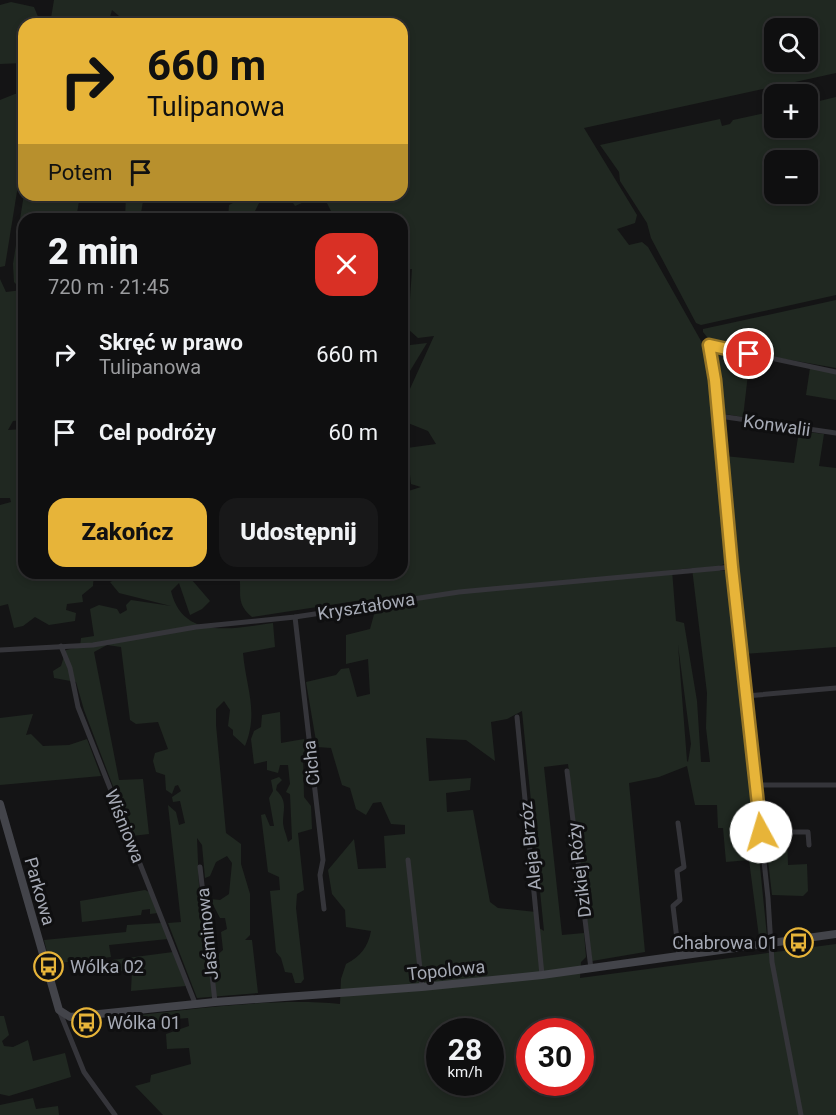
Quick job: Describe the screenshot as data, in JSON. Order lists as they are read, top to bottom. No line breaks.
{"streets":{"street":["Konwalii","Kryształowa","Cicha","Wiśniowa","Aleja Brzóz","Dzikiej Róży","Parkowa","Jaśminowa","Topolowa"]},"crossings":[["Kryształowa","Cicha"],["Kryształowa","Wiśniowa"],["Wiśniowa","Topolowa"],["Aleja Brzóz","Topolowa"],["Dzikiej Róży","Topolowa"],["Parkowa","Topolowa"],["Jaśminowa","Topolowa"]],"places":{"bus stop":["Chabrowa 01","Wólka 02","Wólka 01"]},"page":{"map_buttons":["+","−"],"turn":["660 m","Tulipanowa"],"then":"Potem","heading":["2 min","720 m · 21:45"],"list":[{"name":"Skręć w prawo","note":"Tulipanowa","value":"660 m"},{"name":"Cel podróży","value":"60 m"}],"buttons":["Zakończ","Udostępnij"],"speed":"28 km/h","limit":"30"}}
